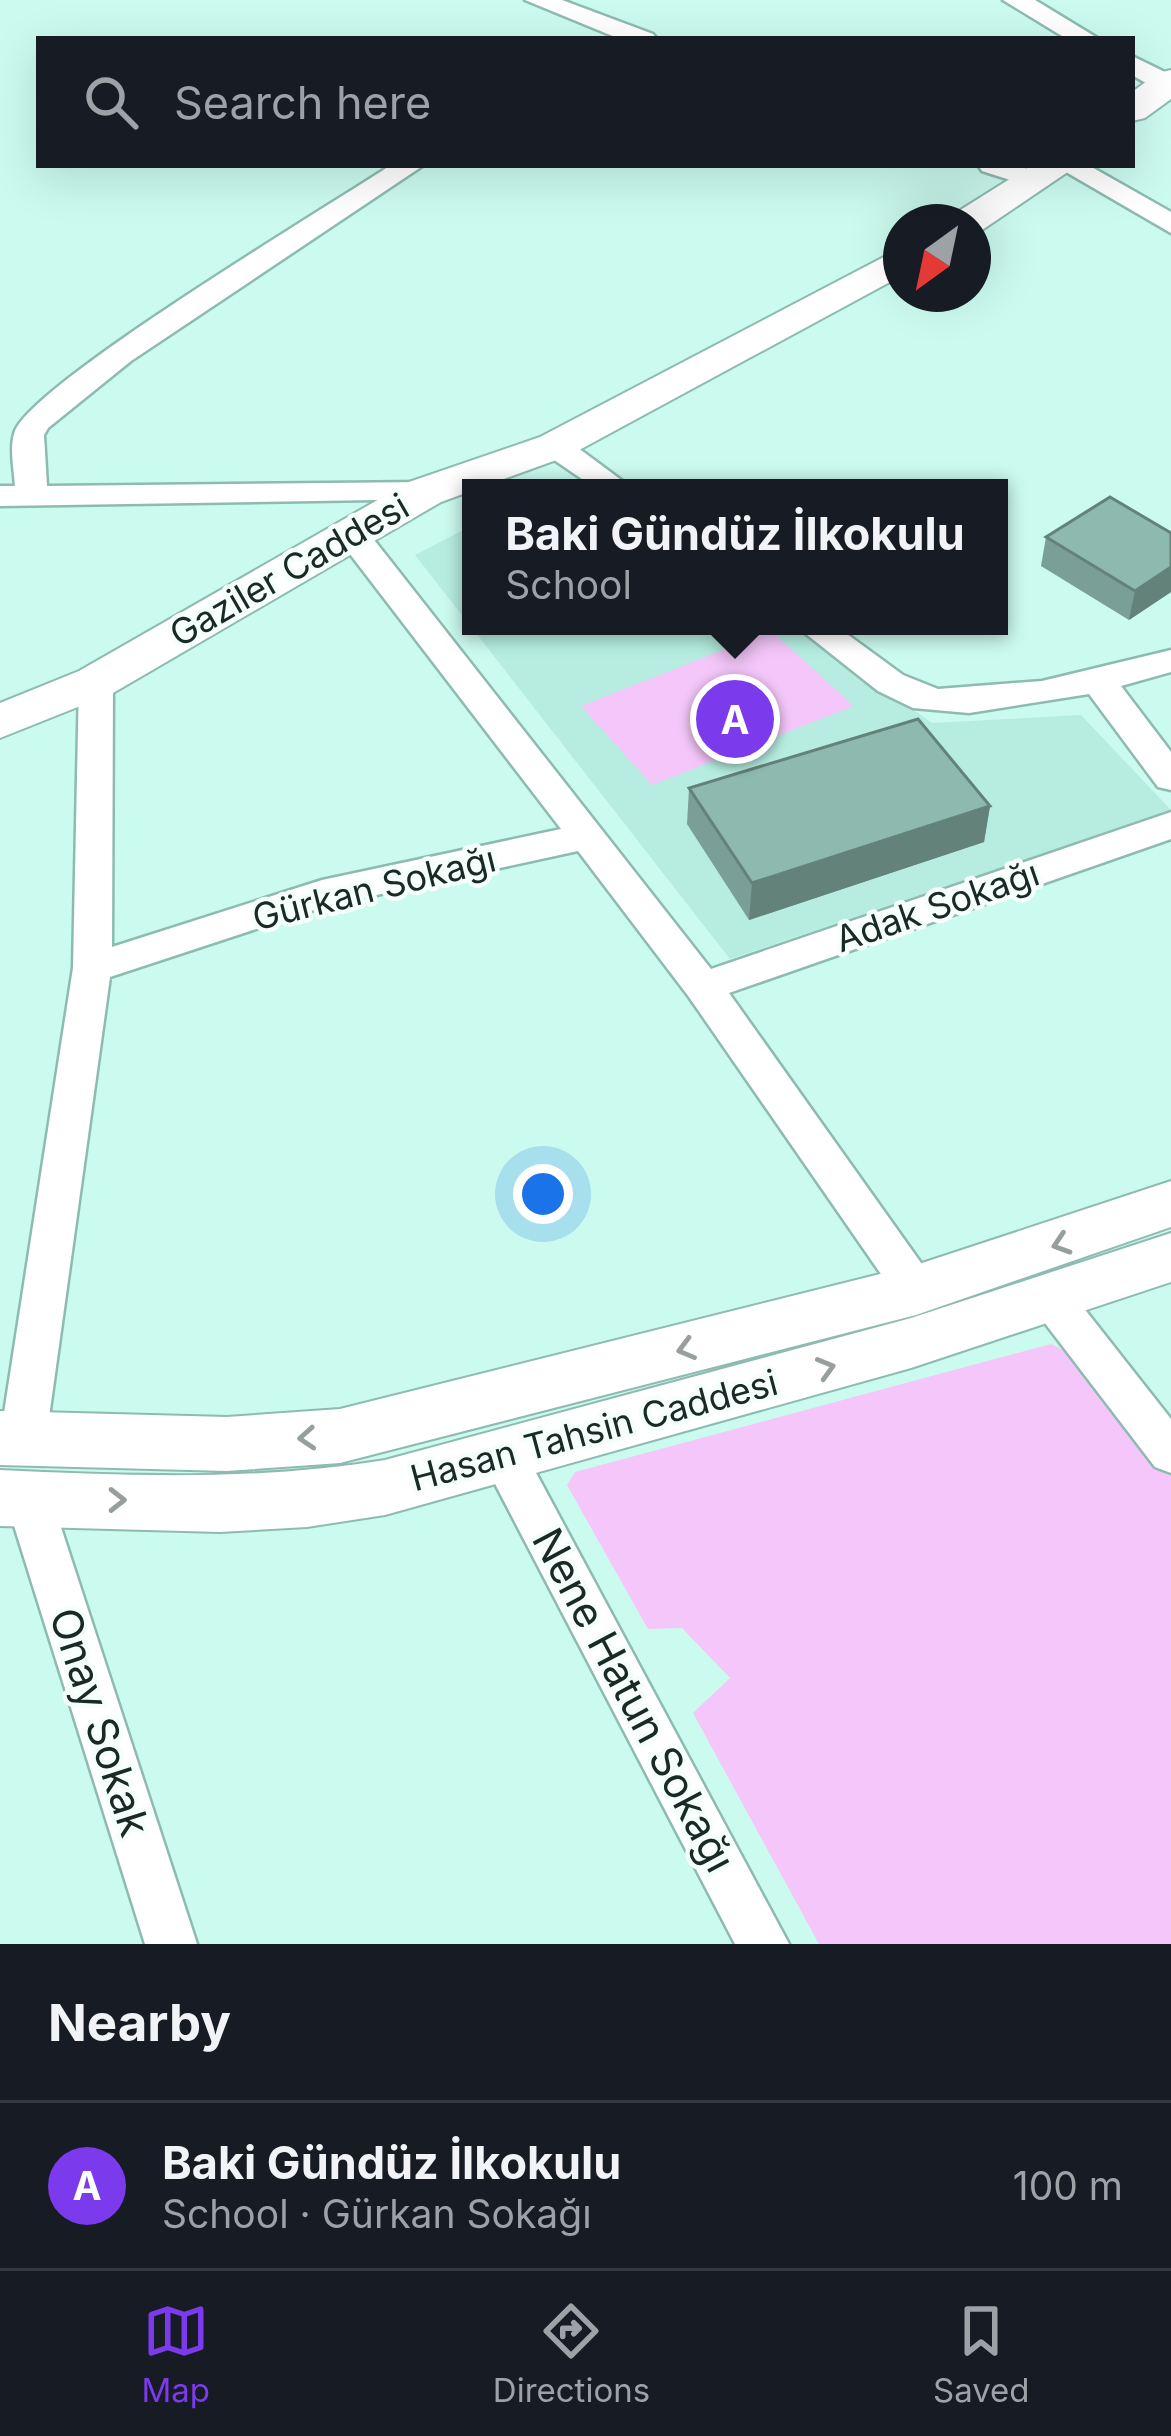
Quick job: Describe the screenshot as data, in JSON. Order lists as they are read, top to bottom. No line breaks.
{"streets":{"main road":["Gaziler Caddesi","Hasan Tahsin Caddesi"],"street":["Gürkan Sokağı","Adak Sokağı","Nene Hatun Sokağı","Onay Sokak"]},"crossings":[["Hasan Tahsin Caddesi","Nene Hatun Sokağı"],["Hasan Tahsin Caddesi","Onay Sokak"]],"north":"bottom left","page":{"search":"Search here","popup":["Baki Gündüz İlkokulu","School"],"pins":"A","heading":"Nearby","list":[{"mark":"A","name":"Baki Gündüz İlkokulu","note":"School · Gürkan Sokağı","value":"100 m"}],"nav":["Map","Directions","Saved"]}}
